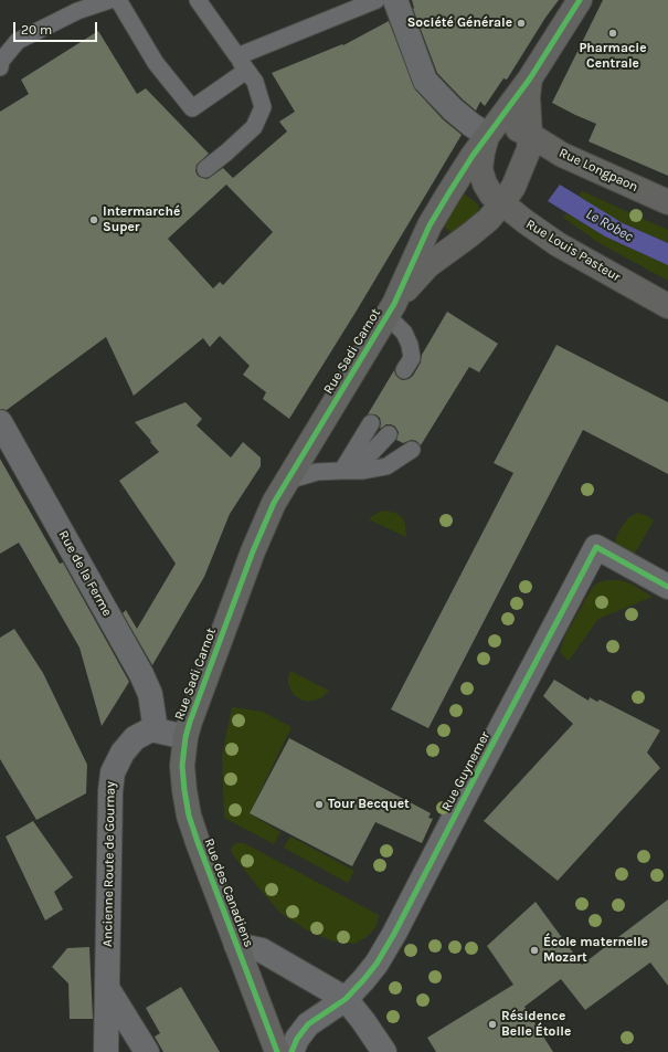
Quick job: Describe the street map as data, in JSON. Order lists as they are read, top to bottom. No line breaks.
{"streets":{"street":["Rue Longpaon","Rue Louis Pasteur","Rue Sadi Carnot","Rue de la Ferme","Rue Guynemer","Ancienne Route de Gournay","Rue des Canadiens"]},"crossings":[["Rue Longpaon","Rue Louis Pasteur"],["Rue Longpaon","Rue Sadi Carnot"],["Rue Louis Pasteur","Rue Sadi Carnot"],["Rue Sadi Carnot","Rue des Canadiens"],["Rue de la Ferme","Ancienne Route de Gournay"]],"water":["Le Robec"],"places":["Société Générale","Pharmacie Centrale","Intermarché Super","Tour Becquet","École maternelle Mozart","Résidence Belle Étoile"],"scale_bar":"20 m"}
